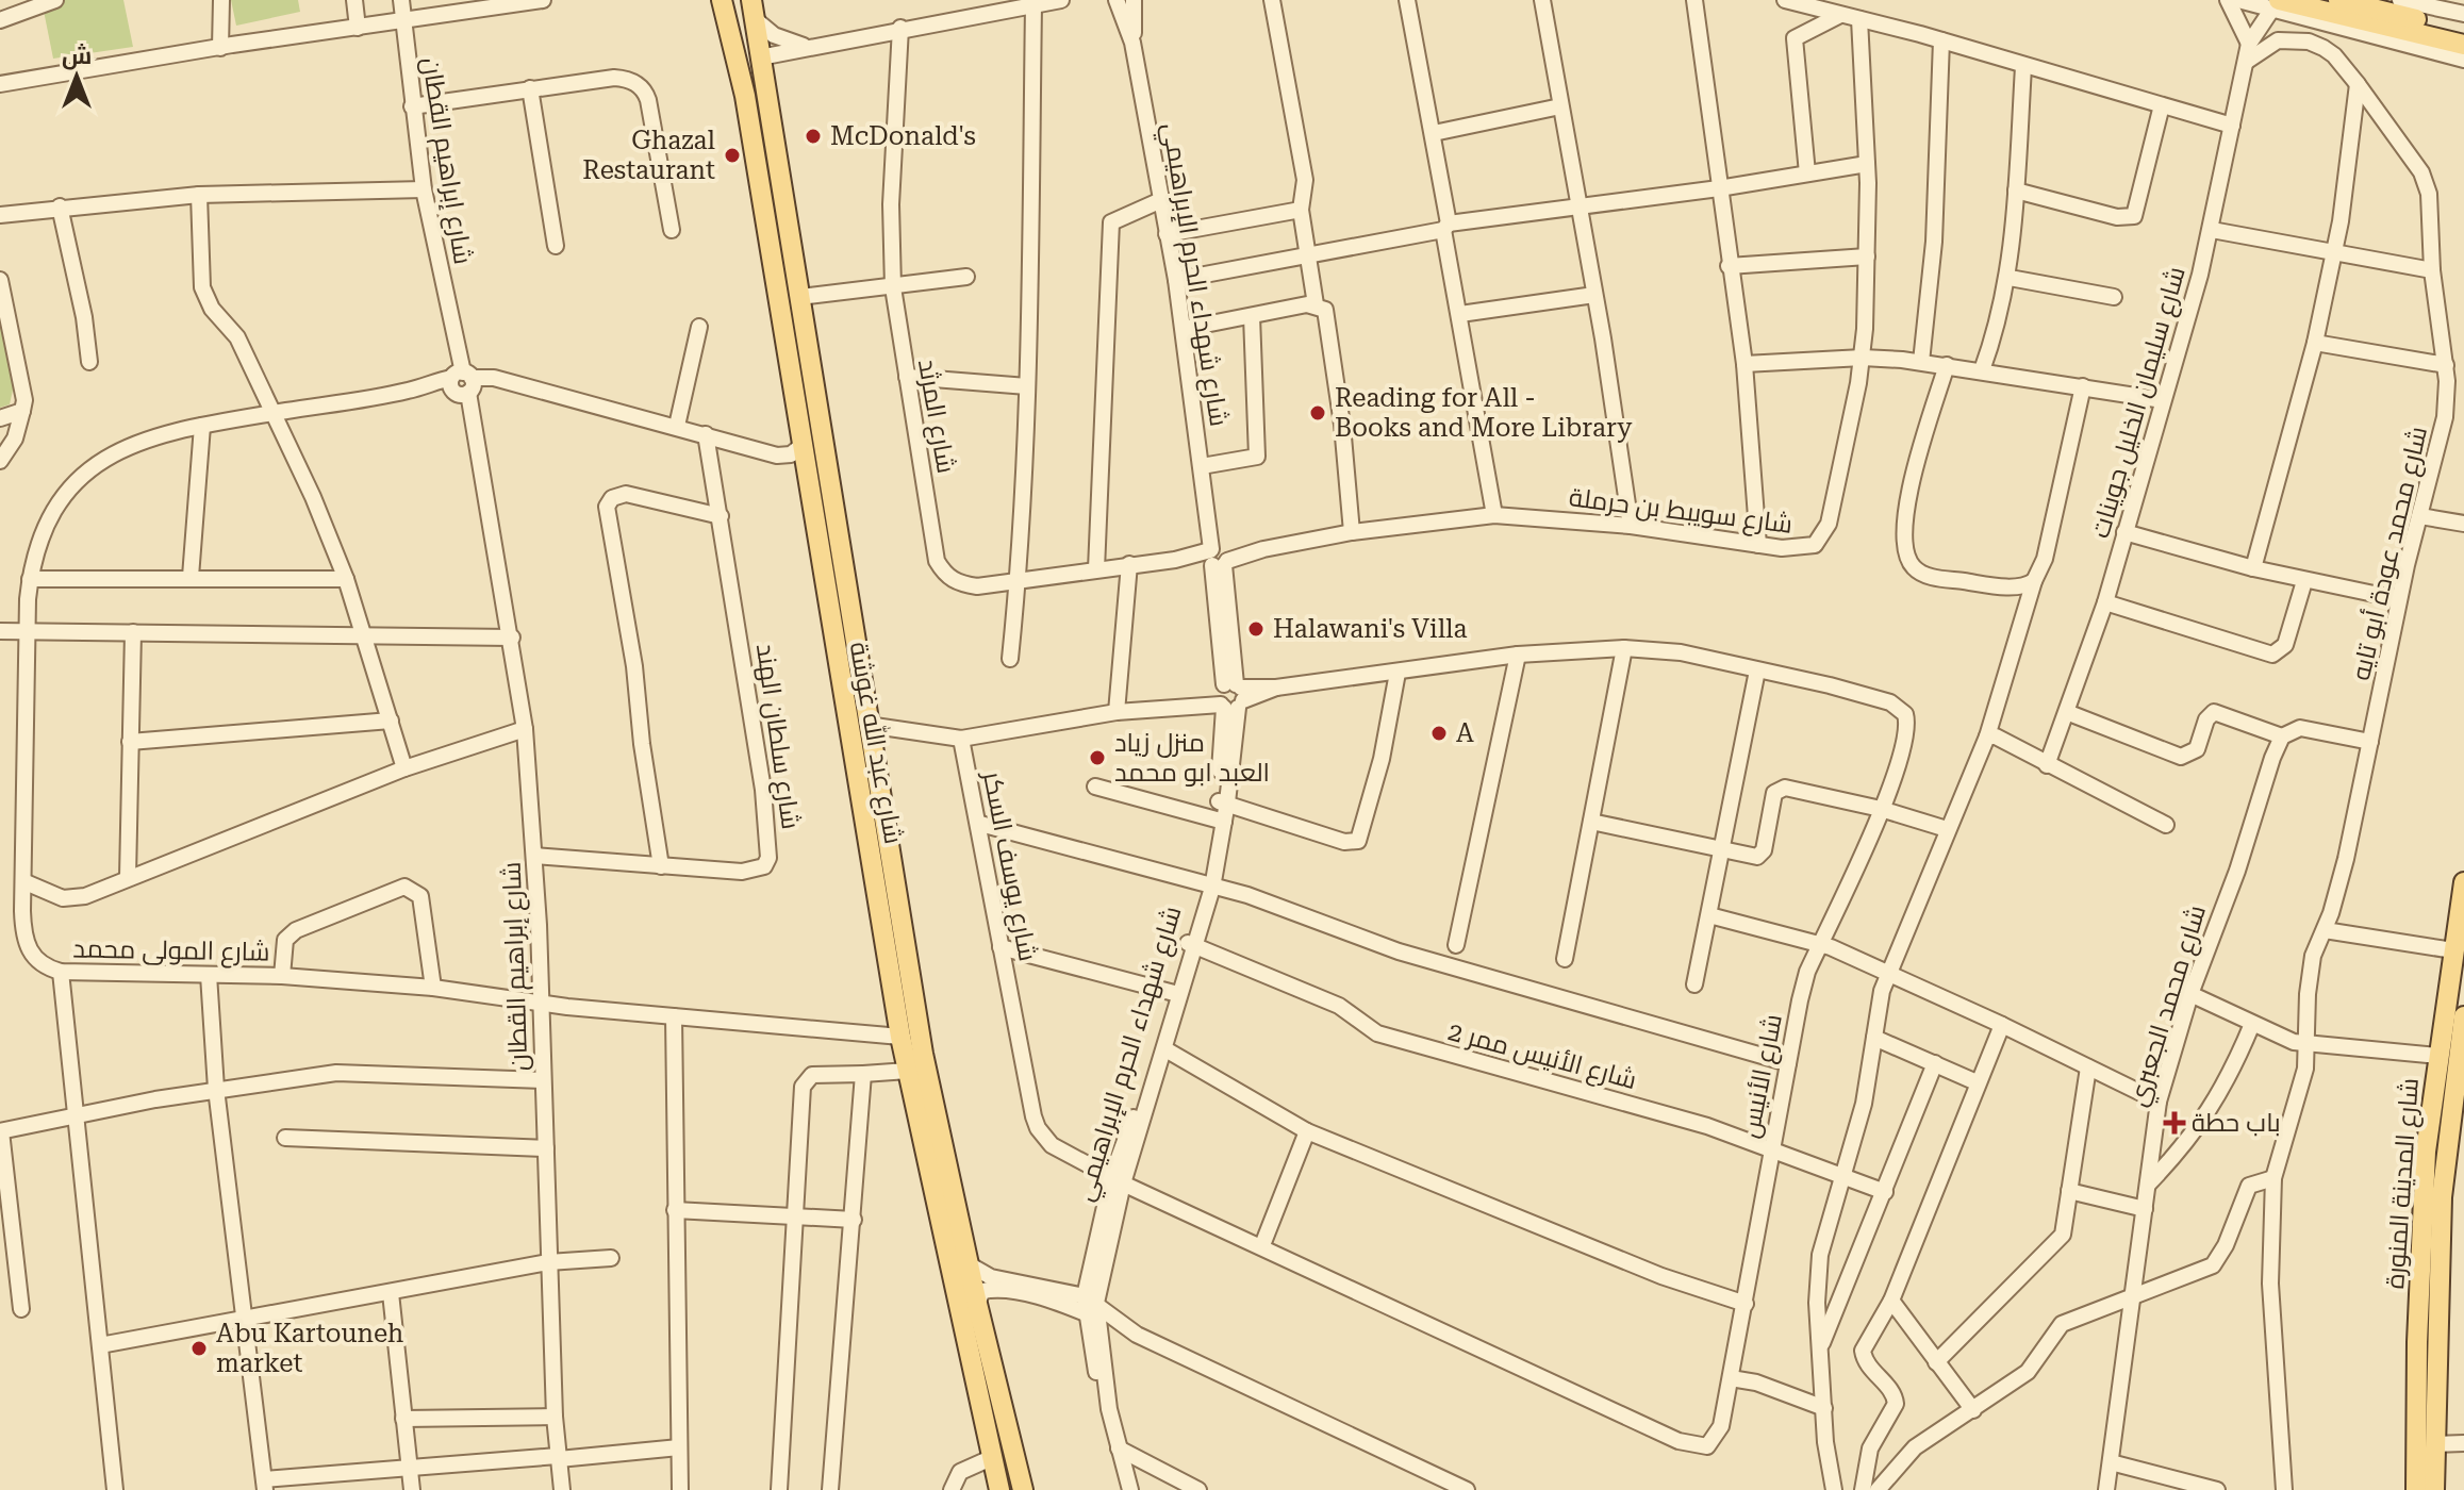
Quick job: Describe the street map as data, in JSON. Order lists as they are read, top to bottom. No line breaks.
{"streets":{"main road":["شارع عبد الله غوشة","شارع المدينة المنورة"],"street":["شارع إبراهيم القطان","شارع شهداء الحرم الإبراهيمي","شارع سليمان الخليل جوينات","شارع المرثد","شارع سويبط بن حرملة","شارع محمد عودة أبو تايه","شارع سلطان الهند","شارع يوسف السكر","شارع المولى محمد","شارع محمد الجعبري","شارع الأنيس ممر 2","شارع الأنيس"]},"crossings":[["شارع إبراهيم القطان","شارع سلطان الهند"],["شارع إبراهيم القطان","شارع المولى محمد"],["شارع شهداء الحرم الإبراهيمي","شارع المرثد"],["شارع شهداء الحرم الإبراهيمي","شارع سويبط بن حرملة"],["شارع شهداء الحرم الإبراهيمي","شارع يوسف السكر"],["شارع شهداء الحرم الإبراهيمي","شارع الأنيس ممر 2"],["شارع شهداء الحرم الإبراهيمي","شارع الأنيس"],["شارع سليمان الخليل جوينات","شارع محمد عودة أبو تايه"],["شارع المرثد","شارع سويبط بن حرملة"],["شارع عبد الله غوشة","شارع المولى محمد"],["شارع يوسف السكر","شارع الأنيس"],["شارع الأنيس ممر 2","شارع الأنيس"]],"places":{"other":["McDonald's","Ghazal Restaurant","Reading for All - Books and More Library","Halawani's Villa","A","منزل زياد العبد ابو محمد","Abu Kartouneh market"],"health":["باب حطة"]},"north":"top"}
